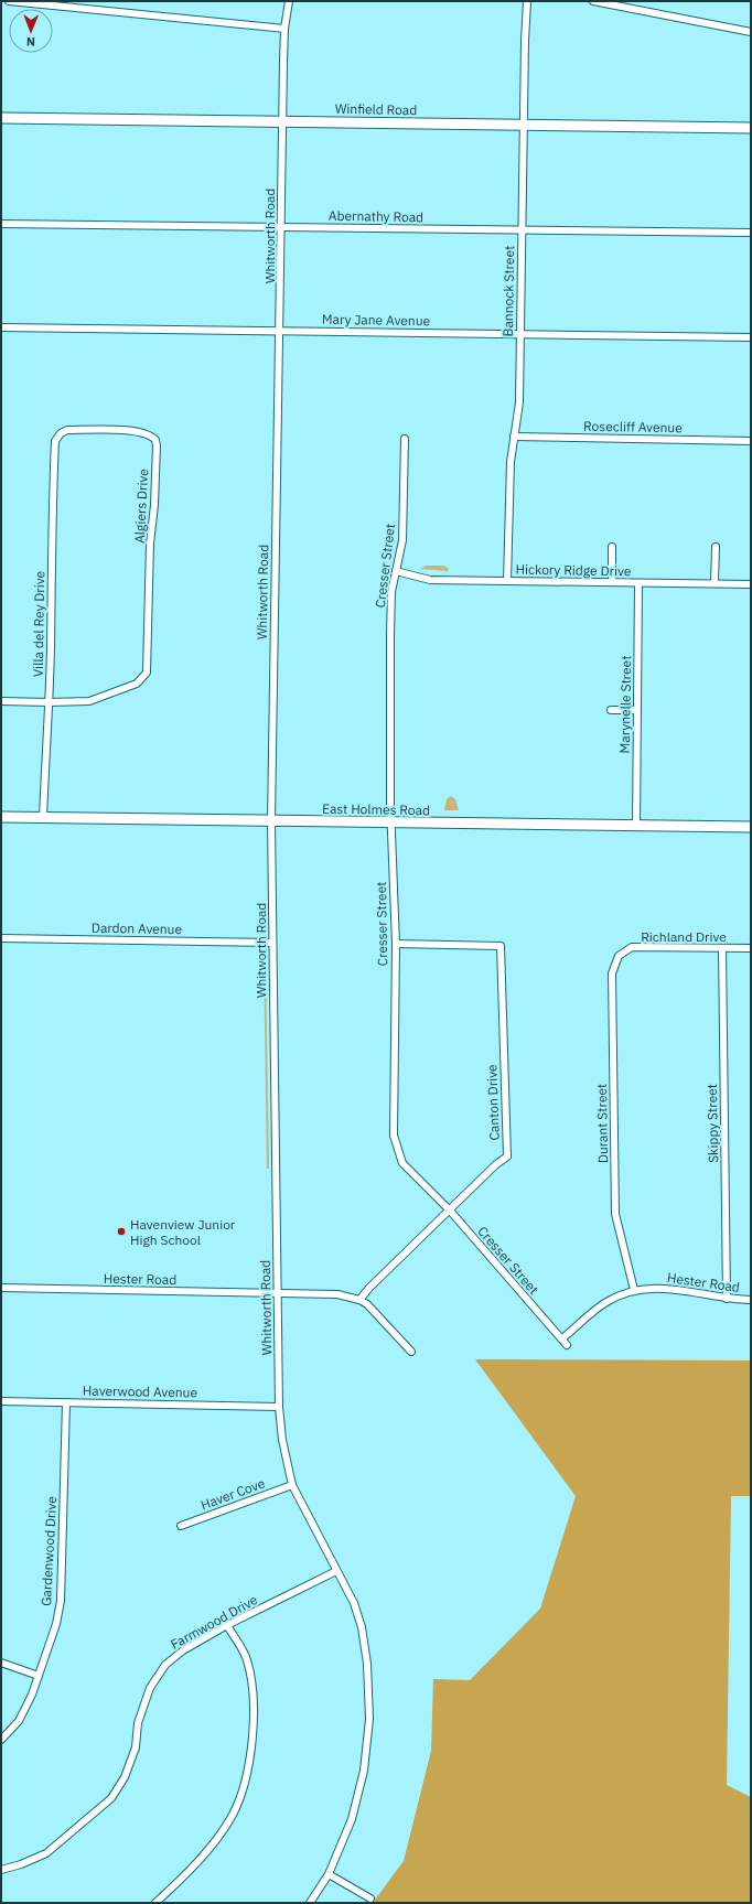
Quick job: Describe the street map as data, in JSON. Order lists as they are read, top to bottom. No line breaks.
{"streets":{"main road":["Winfield Road","East Holmes Road"],"street":["Abernathy Road","Whitworth Road","Bannock Street","Mary Jane Avenue","Rosecliff Avenue","Algiers Drive","Cresser Street","Hickory Ridge Drive","Villa del Rey Drive","Marynelle Street","Dardon Avenue","Richland Drive","Canton Drive","Durant Street","Skippy Street","Hester Road","Haverwood Avenue","Haver Cove","Gardenwood Drive","Farmwood Drive"]},"crossings":[["Winfield Road","Whitworth Road"],["Winfield Road","Bannock Street"],["Abernathy Road","Whitworth Road"],["Abernathy Road","Bannock Street"],["Whitworth Road","Mary Jane Avenue"],["Whitworth Road","East Holmes Road"],["Whitworth Road","Dardon Avenue"],["Whitworth Road","Hester Road"],["Whitworth Road","Haverwood Avenue"],["Whitworth Road","Haver Cove"],["Whitworth Road","Farmwood Drive"],["Bannock Street","Mary Jane Avenue"],["Bannock Street","Rosecliff Avenue"],["Bannock Street","Hickory Ridge Drive"],["Algiers Drive","Villa del Rey Drive"],["Cresser Street","Hickory Ridge Drive"],["Cresser Street","East Holmes Road"],["Cresser Street","Canton Drive"],["Cresser Street","Hester Road"],["Hickory Ridge Drive","Marynelle Street"],["Villa del Rey Drive","East Holmes Road"],["Marynelle Street","East Holmes Road"],["Richland Drive","Durant Street"],["Richland Drive","Skippy Street"],["Canton Drive","Hester Road"],["Durant Street","Hester Road"],["Skippy Street","Hester Road"],["Haverwood Avenue","Gardenwood Drive"]],"places":["Havenview Junior High School"],"north":"bottom"}
